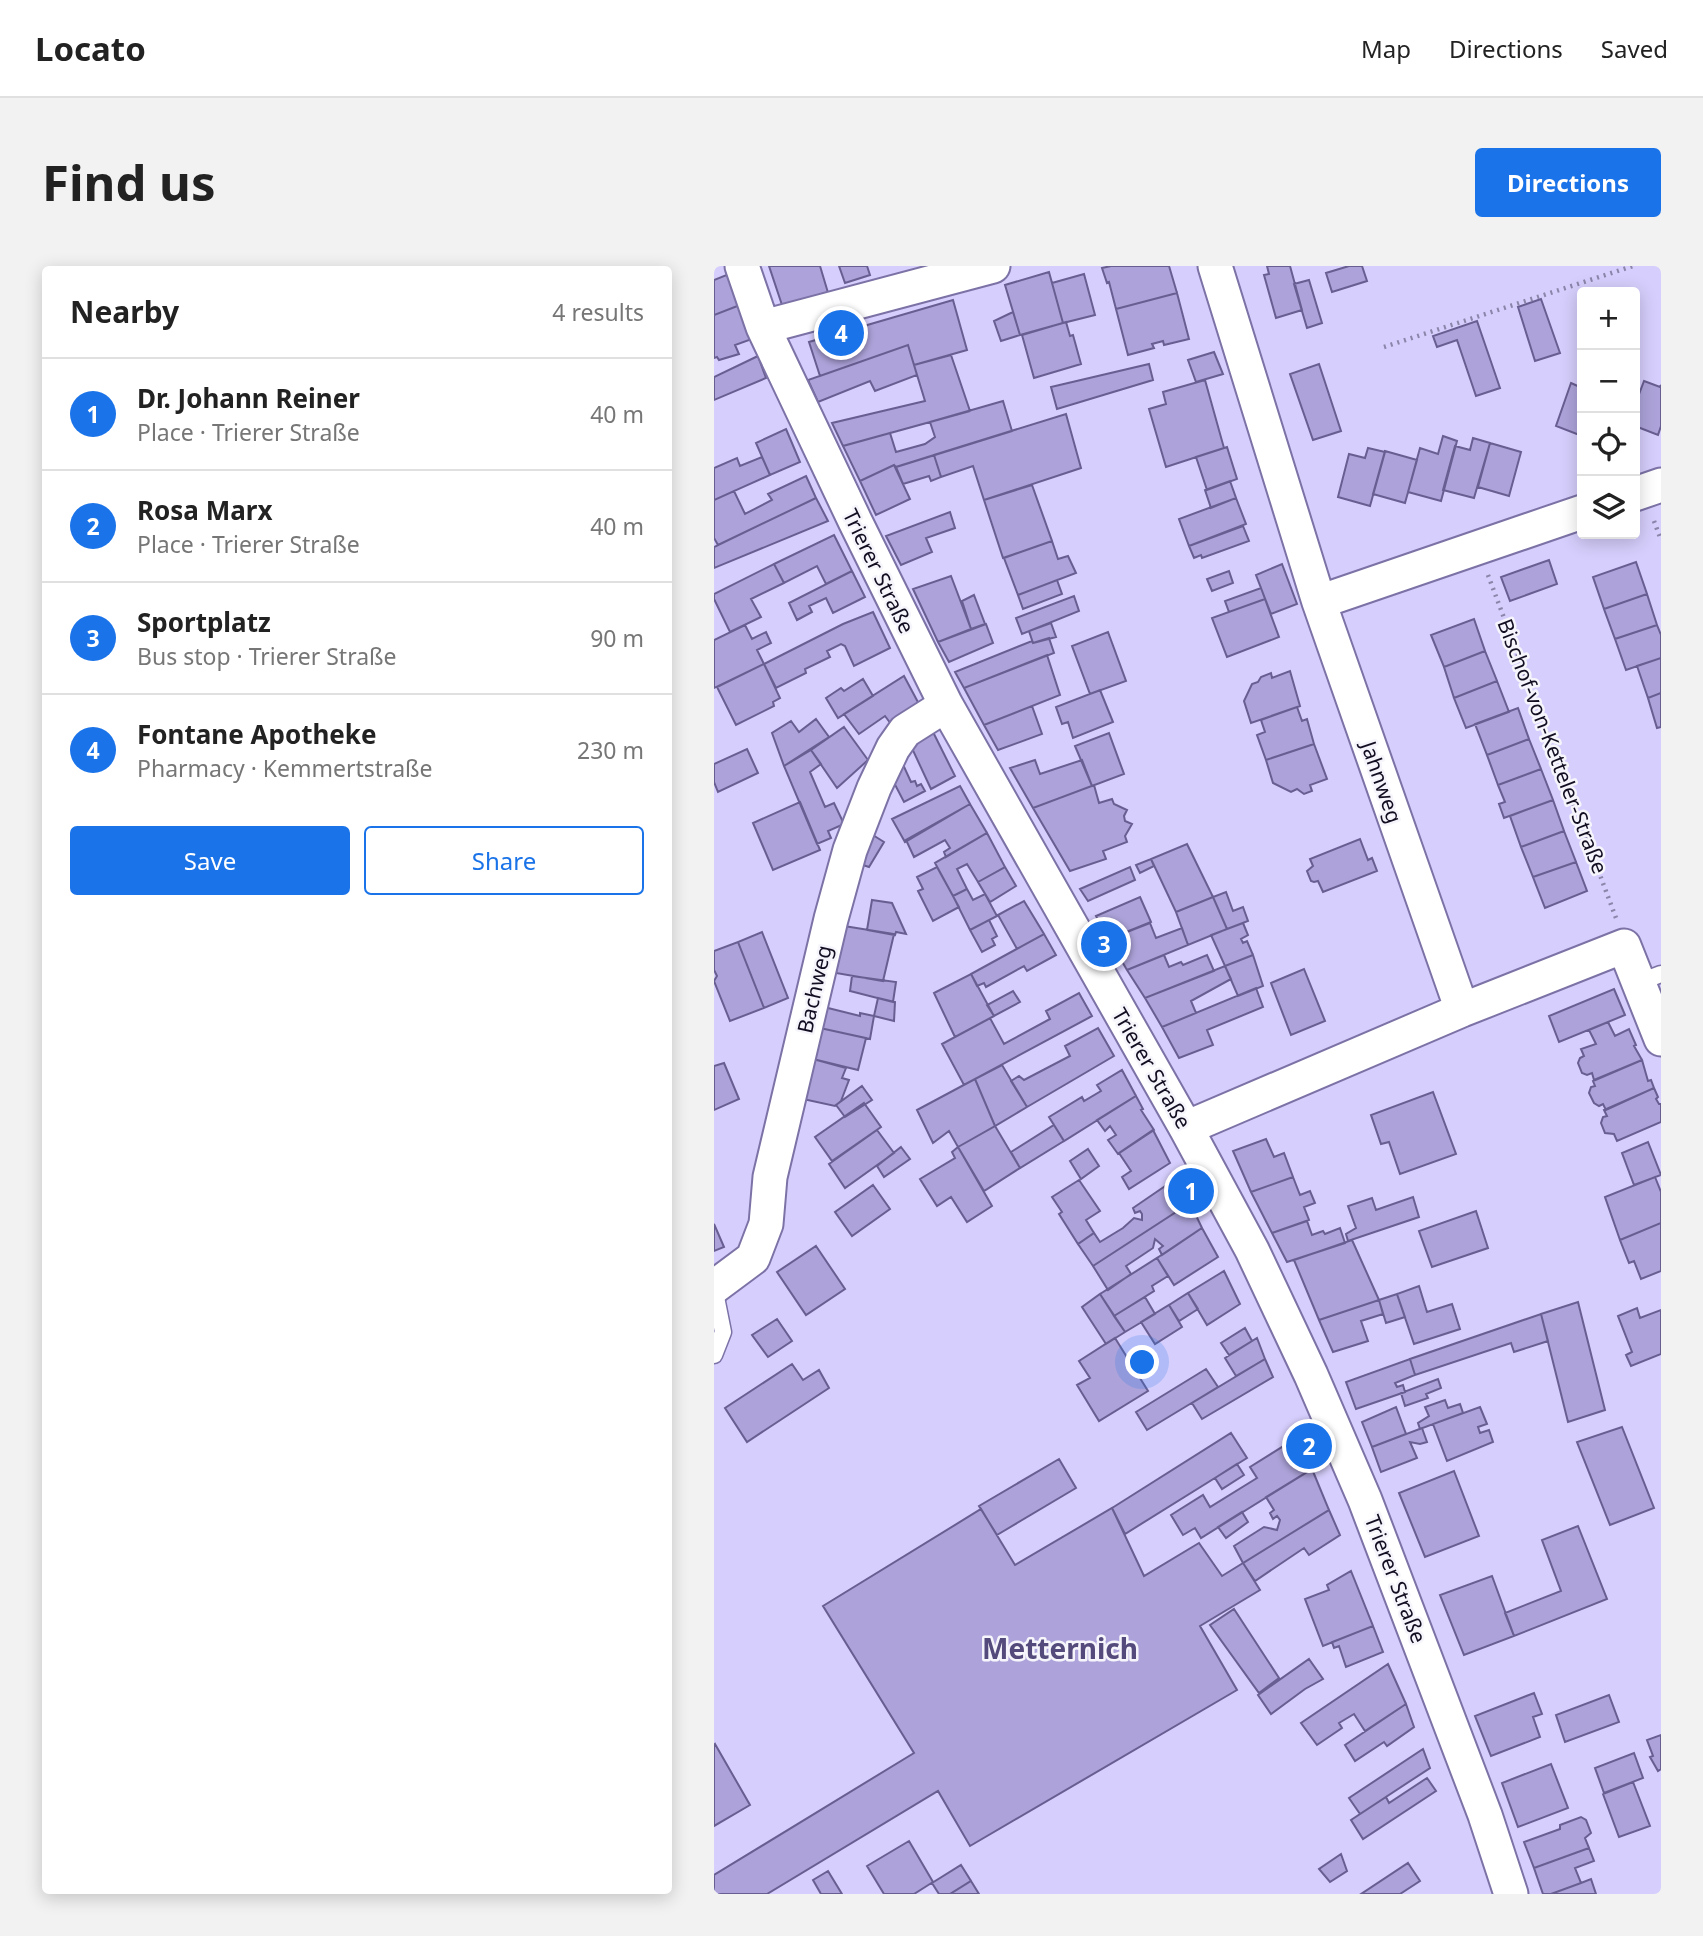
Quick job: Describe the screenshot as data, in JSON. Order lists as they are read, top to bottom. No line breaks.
{"streets":{"street":["Trierer Straße","Jahnweg","Bachweg"],"path":["Bischof-von-Ketteler-Straße"]},"crossings":[["Trierer Straße","Bachweg"]],"districts":["Metternich"],"page":{"header":"Locato","nav":["Map","Directions","Saved"],"buttons":["Directions",["Save","Share"]],"title":"Find us","heading":["Nearby","4 results"],"map_buttons":["+","−"],"pins":["4","3","1","2"],"list":[{"mark":"1","name":"Dr. Johann Reiner","note":"Place · Trierer Straße","value":"40 m"},{"mark":"2","name":"Rosa Marx","note":"Place · Trierer Straße","value":"40 m"},{"mark":"3","name":"Sportplatz","note":"Bus stop · Trierer Straße","value":"90 m"},{"mark":"4","name":"Fontane Apotheke","note":"Pharmacy · Kemmertstraße","value":"230 m"}]}}
